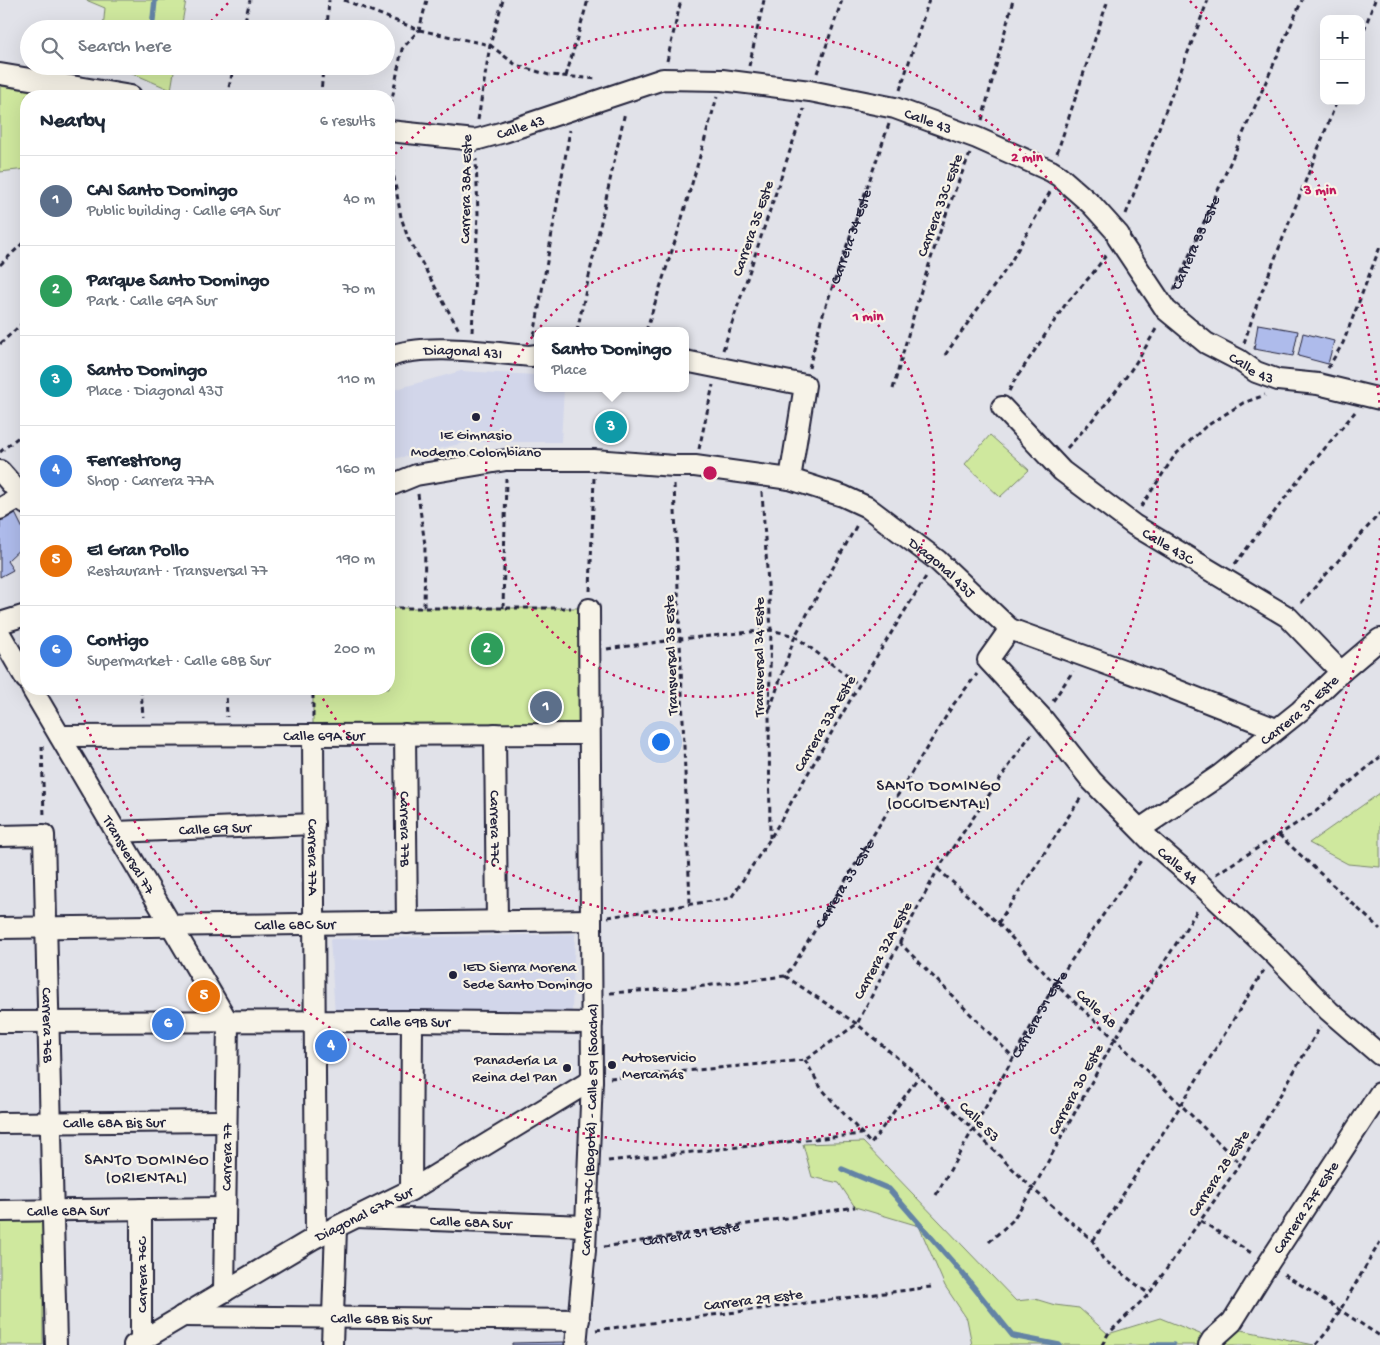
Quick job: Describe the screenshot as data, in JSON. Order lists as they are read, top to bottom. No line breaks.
{"streets":{"street":["Calle 43","Diagonal 43I","Calle 43C","Diagonal 43J","Carrera 31 Este","Calle 69A Sur","Calle 69 Sur","Carrera 77C","Carrera 77B","Transversal 77","Carrera 77A","Calle 44","Calle 68C Sur","Calle 69B Sur","Carrera 76B","Calle 68A Bis Sur","Carrera 77C (Bogotá) - Calle 59 (Soacha)","Carrera 77","Carrera 27F Este","Calle 68A Sur","Diagonal 67A Sur","Carrera 76C","Calle 68B Bis Sur"],"path":["Carrera 38A Este","Carrera 33C Este","Carrera 35 Este","Carrera 34 Este","Carrera 33 Este","Transversal 35 Este","Transversal 34 Este","Carrera 33A Este","Carrera 32A Este","Calle 48","Carrera 30 Este","Calle 53","Carrera 28 Este","Carrera 29 Este"]},"crossings":[["Calle 43","Carrera 38A Este"],["Calle 43","Carrera 33C Este"],["Calle 43","Carrera 35 Este"],["Calle 43","Carrera 34 Este"],["Calle 43","Carrera 33 Este"],["Carrera 38A Este","Diagonal 43I"],["Carrera 35 Este","Diagonal 43J"],["Carrera 33 Este","Calle 43C"],["Carrera 33 Este","Calle 44"],["Carrera 33 Este","Calle 53"],["Calle 43C","Carrera 31 Este"],["Diagonal 43J","Transversal 35 Este"],["Diagonal 43J","Transversal 34 Este"],["Diagonal 43J","Carrera 31 Este"],["Diagonal 43J","Carrera 33A Este"],["Diagonal 43J","Carrera 32A Este"],["Transversal 35 Este","Carrera 33A Este"],["Transversal 34 Este","Carrera 33A Este"],["Carrera 31 Este","Calle 44"],["Carrera 31 Este","Calle 48"],["Carrera 31 Este","Calle 53"],["Carrera 31 Este","Carrera 77C (Bogotá) - Calle 59 (Soacha)"],["Calle 69A Sur","Carrera 77C"],["Calle 69A Sur","Carrera 77B"],["Calle 69A Sur","Transversal 77"],["Calle 69A Sur","Carrera 77A"],["Calle 69A Sur","Carrera 77C (Bogotá) - Calle 59 (Soacha)"],["Calle 69 Sur","Transversal 77"],["Calle 69 Sur","Carrera 77A"],["Carrera 77C","Calle 68C Sur"],["Carrera 77B","Calle 68C Sur"],["Transversal 77","Calle 68C Sur"],["Transversal 77","Calle 69B Sur"],["Transversal 77","Carrera 77"],["Carrera 77A","Calle 68C Sur"],["Carrera 77A","Calle 69B Sur"],["Carrera 77A","Diagonal 67A Sur"],["Calle 44","Carrera 32A Este"],["Calle 44","Carrera 30 Este"],["Calle 44","Carrera 28 Este"],["Calle 68C Sur","Carrera 76B"],["Calle 68C Sur","Carrera 77C (Bogotá) - Calle 59 (Soacha)"],["Carrera 32A Este","Calle 48"],["Carrera 32A Este","Calle 53"],["Carrera 32A Este","Carrera 77C (Bogotá) - Calle 59 (Soacha)"],["Carrera 32A Este","Diagonal 67A Sur"],["Calle 48","Carrera 30 Este"],["Calle 48","Carrera 28 Este"],["Calle 69B Sur","Carrera 76B"],["Calle 69B Sur","Carrera 77C (Bogotá) - Calle 59 (Soacha)"],["Calle 69B Sur","Carrera 77"],["Carrera 76B","Calle 68A Bis Sur"],["Carrera 76B","Calle 68A Sur"],["Carrera 30 Este","Calle 53"],["Calle 53","Carrera 28 Este"],["Calle 68A Bis Sur","Carrera 77"],["Carrera 77C (Bogotá) - Calle 59 (Soacha)","Calle 68A Sur"],["Carrera 77C (Bogotá) - Calle 59 (Soacha)","Diagonal 67A Sur"],["Carrera 77C (Bogotá) - Calle 59 (Soacha)","Carrera 29 Este"],["Carrera 77C (Bogotá) - Calle 59 (Soacha)","Calle 68B Bis Sur"],["Carrera 77","Calle 68A Sur"],["Carrera 77","Diagonal 67A Sur"],["Calle 68A Sur","Diagonal 67A Sur"],["Calle 68A Sur","Carrera 76C"],["Diagonal 67A Sur","Carrera 76C"],["Diagonal 67A Sur","Calle 68B Bis Sur"],["Carrera 29 Este","Calle 68B Bis Sur"]],"districts":["SANTO DOMINGO (OCCIDENTAL)","SANTO DOMINGO (ORIENTAL)"],"places":["IE Gimnasio Moderno Colombiano","IED Sierra Morena Sede Santo Domingo","Autoservicio Mercamás","Panadería La Reina del Pan"],"page":{"map_buttons":["+","−"],"search":"Search here","heading":["Nearby","6 results"],"list":[{"mark":"1","name":"CAI Santo Domingo","note":"Public building · Calle 69A Sur","value":"40 m"},{"mark":"2","name":"Parque Santo Domingo","note":"Park · Calle 69A Sur","value":"70 m"},{"mark":"3","name":"Santo Domingo","note":"Place · Diagonal 43J","value":"110 m"},{"mark":"4","name":"Ferrestrong","note":"Shop · Carrera 77A","value":"160 m"},{"mark":"5","name":"El Gran Pollo","note":"Restaurant · Transversal 77","value":"190 m"},{"mark":"6","name":"Contigo","note":"Supermarket · Calle 68B Sur","value":"200 m"}],"popup":["Santo Domingo","Place"],"pins":["3","2","1","5","6","4"]},"rings":["2 min","3 min","1 min"]}
